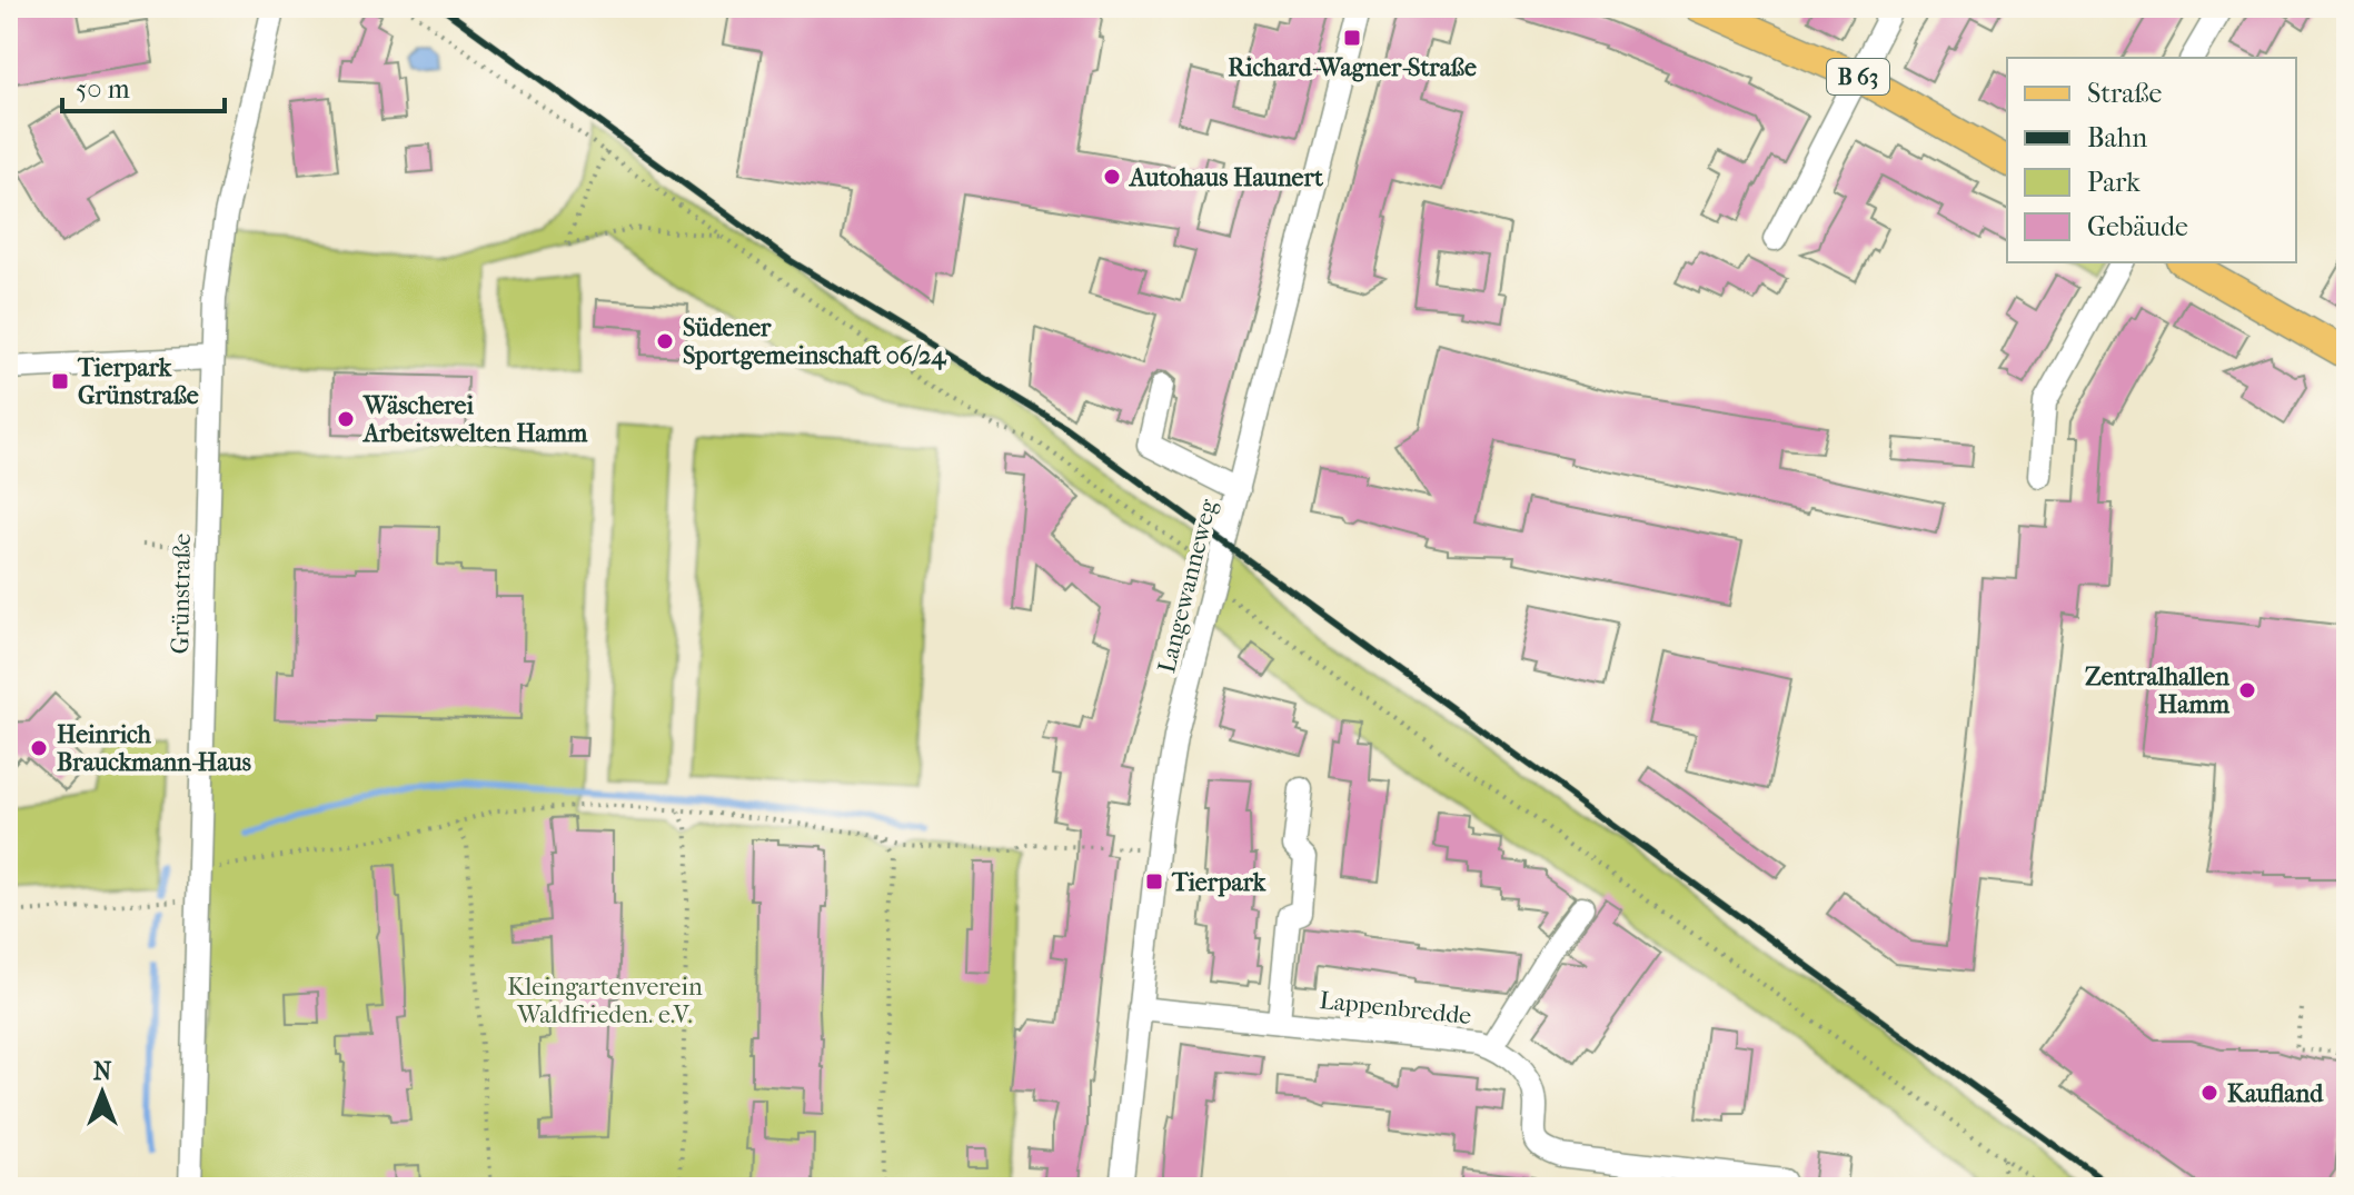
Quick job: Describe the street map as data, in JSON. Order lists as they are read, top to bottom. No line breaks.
{"streets":{"main road":["B 63"],"street":["Langewanneweg","Grünstraße","Lappenbredde"]},"crossings":[["Langewanneweg","Lappenbredde"]],"parks":["Kleingartenverein Waldfrieden. e.V."],"places":{"transit":["Richard-Wagner-Straße","Tierpark Grünstraße","Tierpark"],"other":["Autohaus Haunert","Südener Sportgemeinschaft 06/24","Wäscherei Arbeitswelten Hamm","Zentralhallen Hamm","Heinrich Brauckmann-Haus","Kaufland"]},"legend":["Straße","Bahn","Park","Gebäude"],"scale_bar":"50 m","north":"top"}
